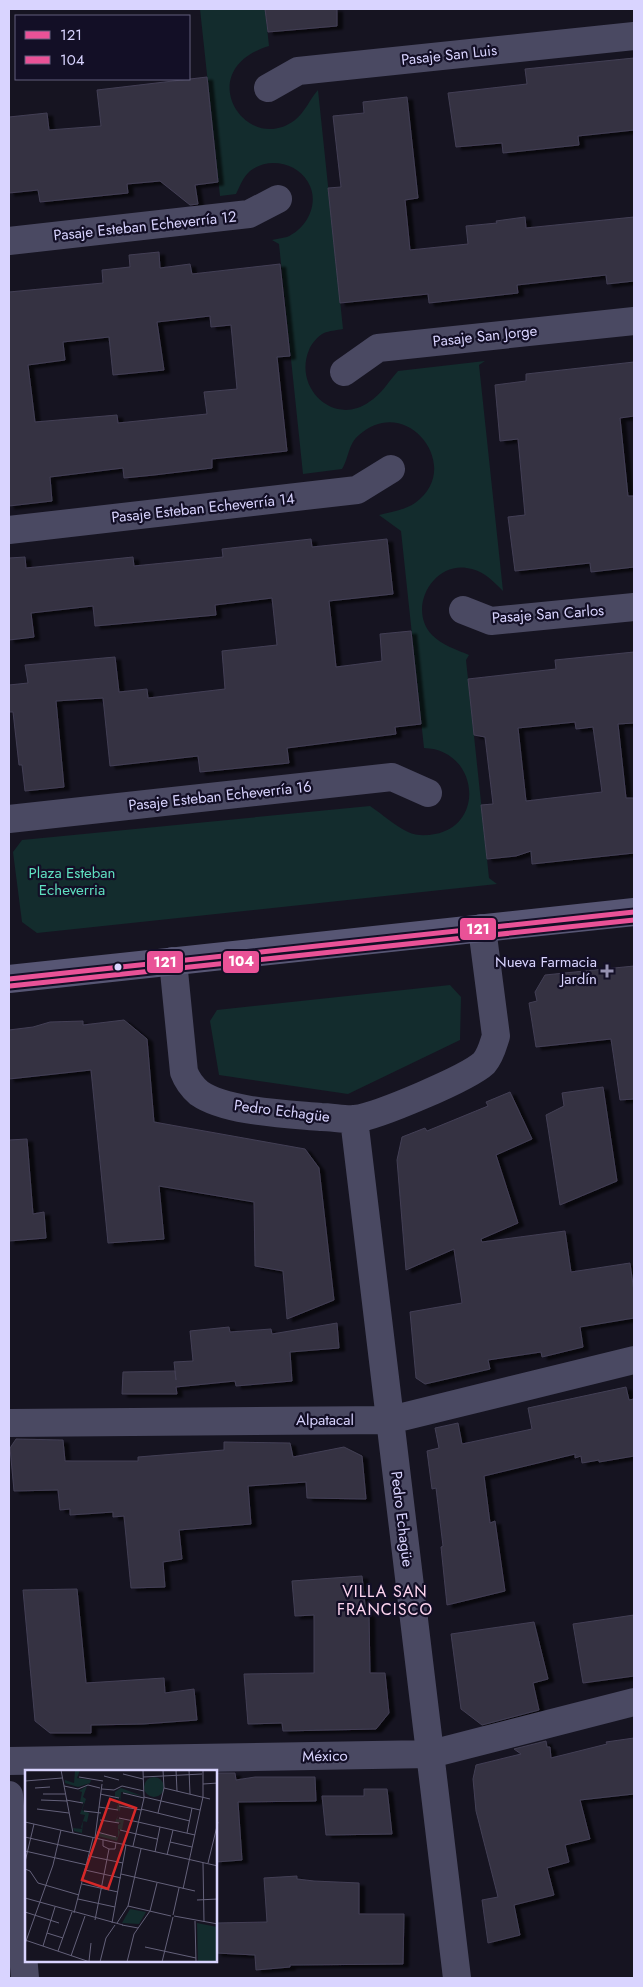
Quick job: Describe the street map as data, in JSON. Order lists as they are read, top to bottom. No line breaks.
{"streets":{"street":["Pasaje San Luis","Pasaje Esteban Echeverría 12","Pasaje San Jorge","Pasaje Esteban Echeverría 14","Pasaje San Carlos","Pasaje Esteban Echeverría 16","Pedro Echagüe","Alpatacal","México"]},"crossings":[["Pedro Echagüe","Alpatacal"],["Pedro Echagüe","México"]],"districts":["VILLA SAN FRANCISCO"],"parks":["Plaza Esteban Echeverria"],"places":{"health":["Nueva Farmacia Jardín"]},"lines":["transit line 121","transit line 104"],"legend":["121","104"]}
